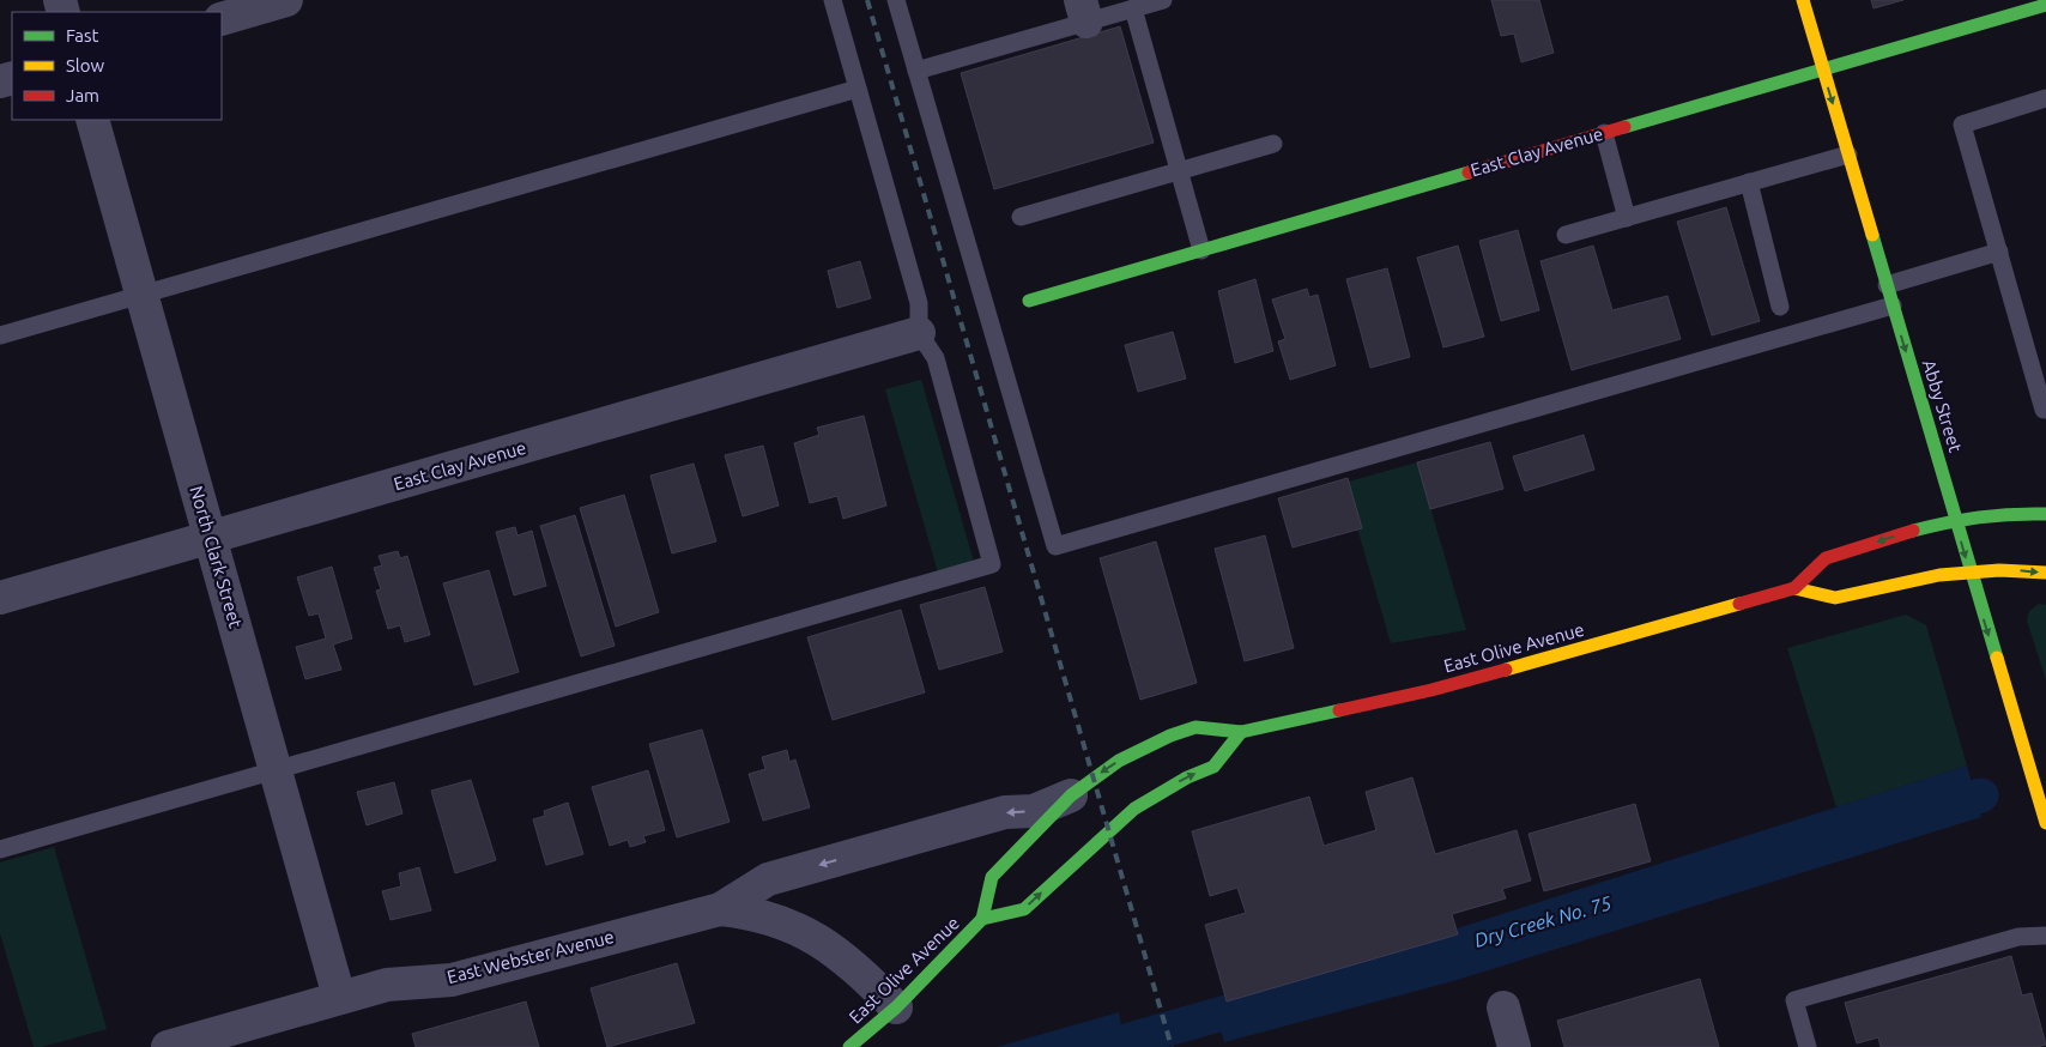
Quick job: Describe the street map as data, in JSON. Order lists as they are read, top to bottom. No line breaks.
{"streets":{"main road":["East Clay Avenue","Abby Street","East Olive Avenue"],"street":["North Clark Street","East Webster Avenue"]},"crossings":[["East Clay Avenue","Abby Street"],["East Clay Avenue","North Clark Street"],["Abby Street","East Olive Avenue"],["North Clark Street","East Webster Avenue"],["East Olive Avenue","East Webster Avenue"]],"one_way":["Abby Street"],"water":["Dry Creek No. 75"],"legend":["Fast","Slow","Jam"]}
